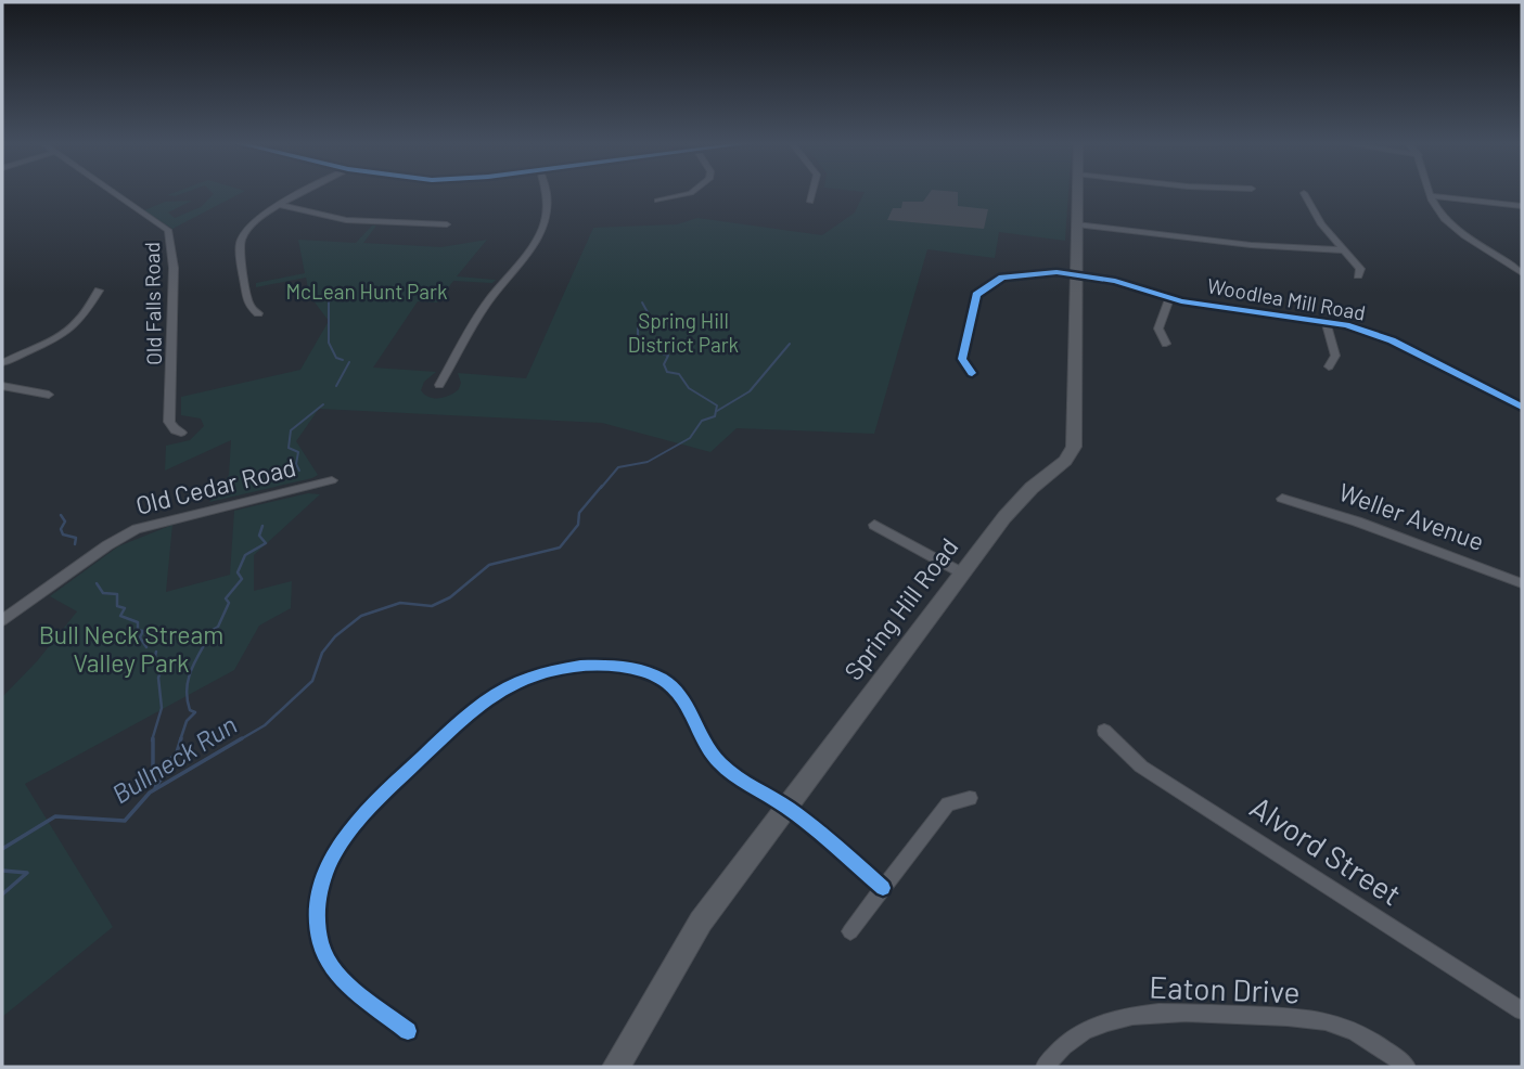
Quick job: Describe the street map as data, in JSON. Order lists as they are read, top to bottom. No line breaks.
{"streets":{"main road":["Spring Hill Road"],"street":["Woodlea Mill Road","Old Falls Road","Old Cedar Road","Weller Avenue","Alvord Street","Eaton Drive"]},"crossings":[["Woodlea Mill Road","Spring Hill Road"]],"water":["Bullneck Run"],"parks":["McLean Hunt Park","Spring Hill District Park","Bull Neck Stream Valley Park"]}
